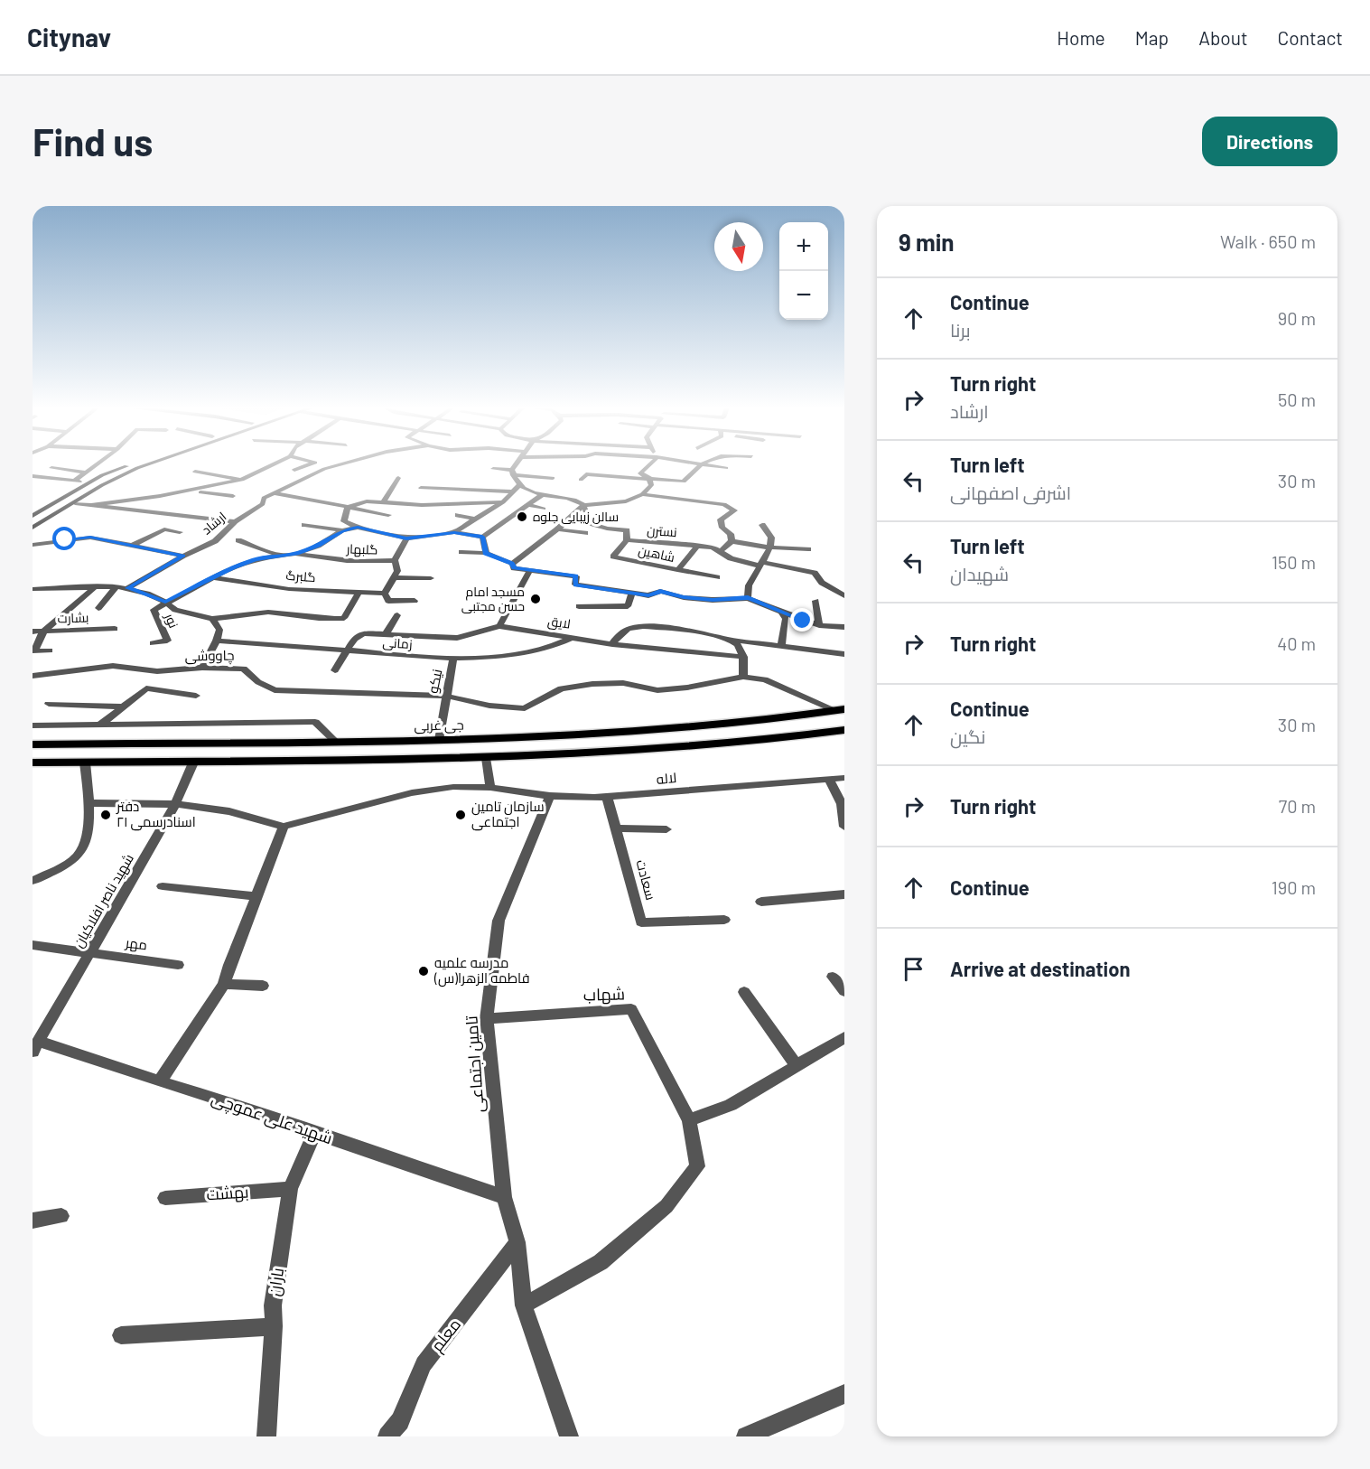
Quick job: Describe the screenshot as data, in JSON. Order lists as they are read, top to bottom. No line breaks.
{"streets":{"main road":["جی غربی"],"street":["ارشاد","نسترن","گلبهار","شاهین","گلبرگ","بشارت","نور","لایق","زمانی","چاووشی","نیکو","لاله","سعادت","شهید ناصر افلاکیان","مهر","شهاب","تامین اجتماعی","شهید علی عموچی","بهشت","باران","معلم"]},"crossings":[["نسترن","شاهین"],["لایق","زمانی"],["زمانی","نیکو"],["چاووشی","نیکو"],["نیکو","جی غربی"],["لاله","سعادت"],["لاله","تامین اجتماعی"],["شهید ناصر افلاکیان","مهر"],["شهید ناصر افلاکیان","شهید علی عموچی"],["شهاب","تامین اجتماعی"],["تامین اجتماعی","شهید علی عموچی"],["تامین اجتماعی","معلم"],["شهید علی عموچی","باران"],["بهشت","باران"]],"places":["سالن زیبایی جلوه","مسجد امام حسن مجتبی","دفتر اسنادرسمی ۲۱","سازمان تامین اجتماعی","مدرسه علمیه فاطمه الزهرا(س)"],"north":"bottom","page":{"header":"Citynav","nav":["Home","Map","About","Contact"],"buttons":"Directions","title":"Find us","heading":["9 min","Walk · 650 m"],"map_buttons":["+","−"],"list":[["Continue","برنا","90 m"],["Turn right","ارشاد","50 m"],["Turn left","اشرفی اصفهانی","30 m"],["Turn left","شهیدان","150 m"],["Turn right","40 m"],["Continue","نگین","30 m"],["Turn right","70 m"],["Continue","190 m"],"Arrive at destination"]}}
